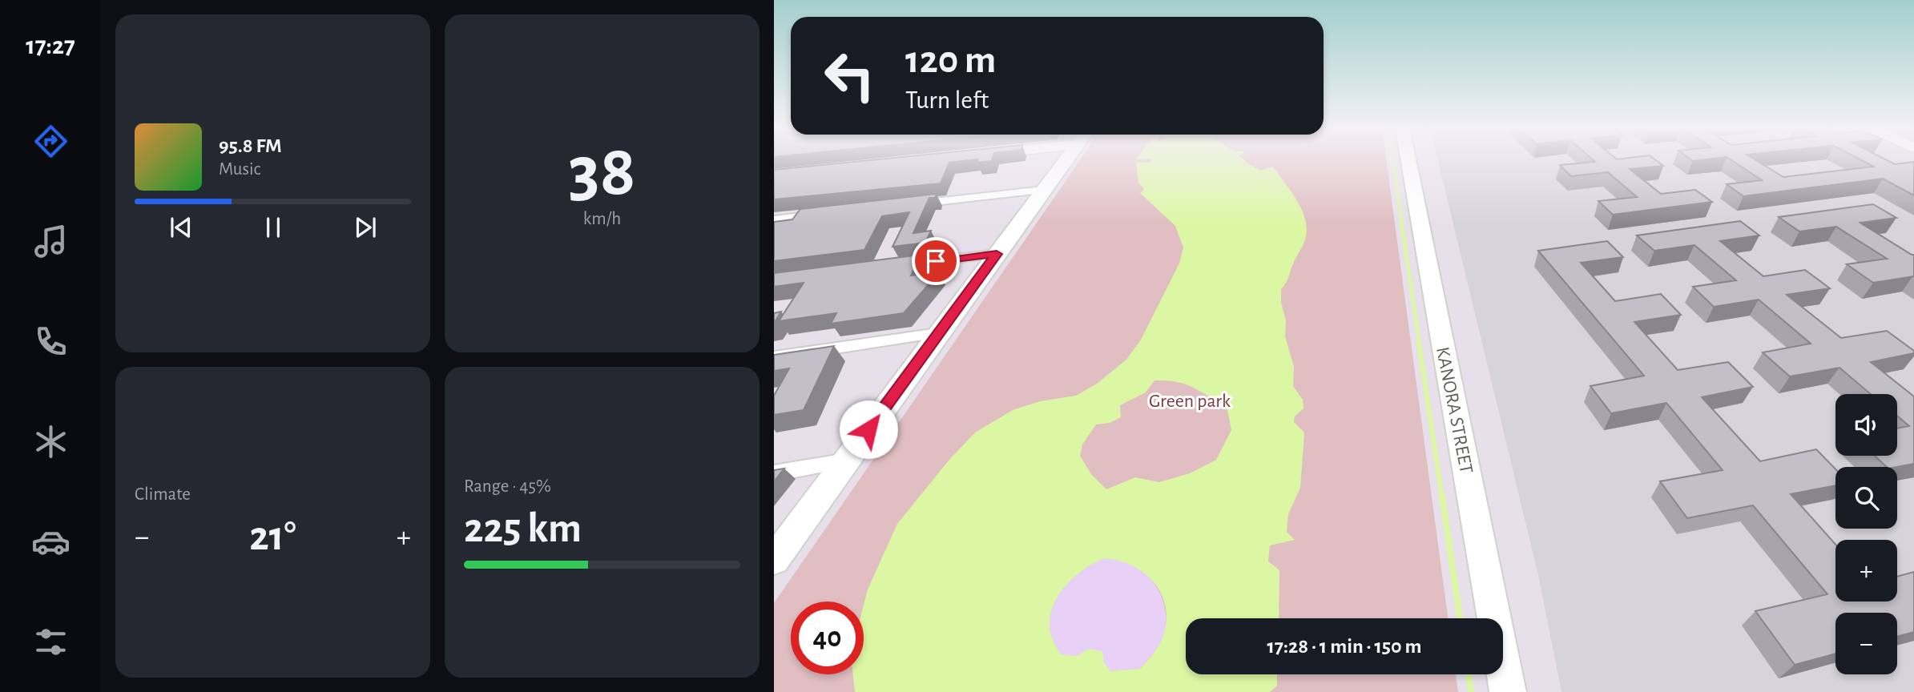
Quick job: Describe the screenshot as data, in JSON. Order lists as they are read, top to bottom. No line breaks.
{"streets":{"street":["KANORA STREET"]},"parks":["Green park"],"page":{"tabs":"17:27","tile":[["38","km/h"],"Climate",["Range · 45%","225 km"]],"turn":["120 m","Turn left"],"song":["95.8 FM","Music"],"map_buttons":["+","−"],"heat":["−","21°","+"],"limit":"40","trip":"17:28 · 1 min · 150 m"}}
